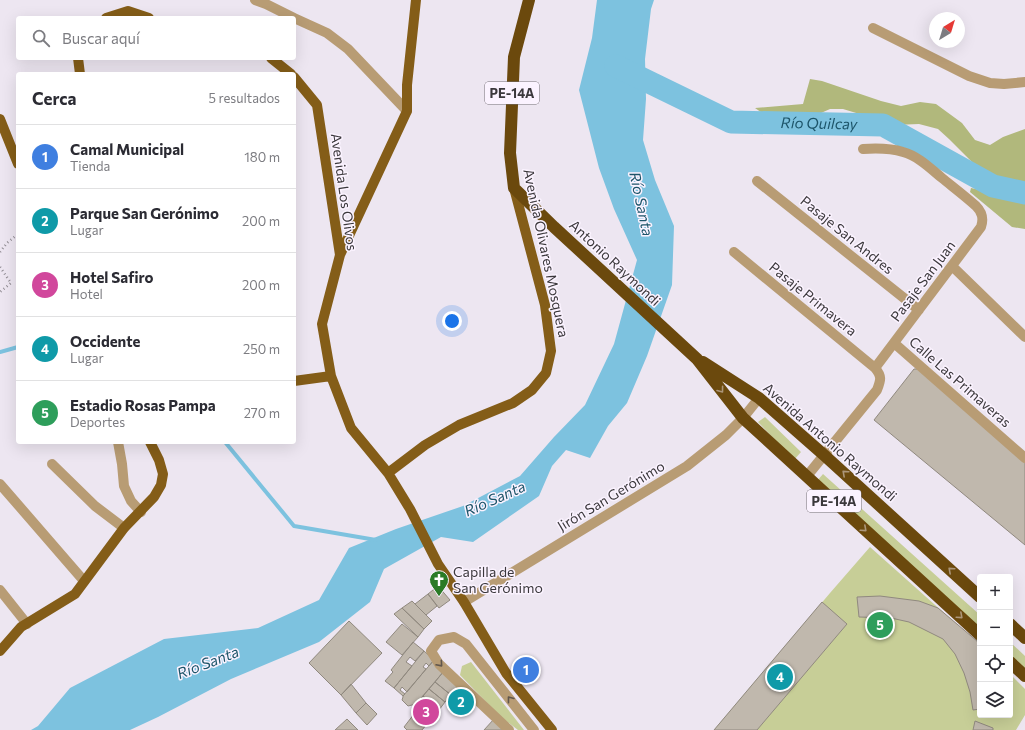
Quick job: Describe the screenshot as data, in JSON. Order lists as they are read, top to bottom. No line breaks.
{"streets":{"highway":["PE-14A","Avenida Olivares Mosquera","Antonio Raymondi","Avenida Antonio Raymondi"],"main road":["Avenida Los Olivos"],"street":["Pasaje San Andres","Pasaje San Juan","Pasaje Primavera","Calle Las Primaveras","Jirón San Gerónimo"]},"crossings":[["PE-14A","Antonio Raymondi"],["PE-14A","Avenida Antonio Raymondi"],["PE-14A","Jirón San Gerónimo"],["Avenida Los Olivos","Avenida Olivares Mosquera"],["Avenida Los Olivos","Jirón San Gerónimo"],["Pasaje San Andres","Pasaje San Juan"],["Avenida Olivares Mosquera","Antonio Raymondi"],["Antonio Raymondi","Avenida Antonio Raymondi"],["Pasaje San Juan","Pasaje Primavera"],["Pasaje San Juan","Calle Las Primaveras"],["Avenida Antonio Raymondi","Jirón San Gerónimo"]],"water":["Río Quilcay","Río Santa"],"places":{"church":["Capilla de San Gerónimo"]},"north":"top right","page":{"search":"Buscar aquí","heading":["Cerca","5 resultados"],"list":[{"mark":"1","name":"Camal Municipal","note":"Tienda","value":"180 m"},{"mark":"2","name":"Parque San Gerónimo","note":"Lugar","value":"200 m"},{"mark":"3","name":"Hotel Safiro","note":"Hotel","value":"200 m"},{"mark":"4","name":"Occidente","note":"Lugar","value":"250 m"},{"mark":"5","name":"Estadio Rosas Pampa","note":"Deportes","value":"270 m"}],"map_buttons":["+","−"],"pins":["5","1","4","2","3"]}}
